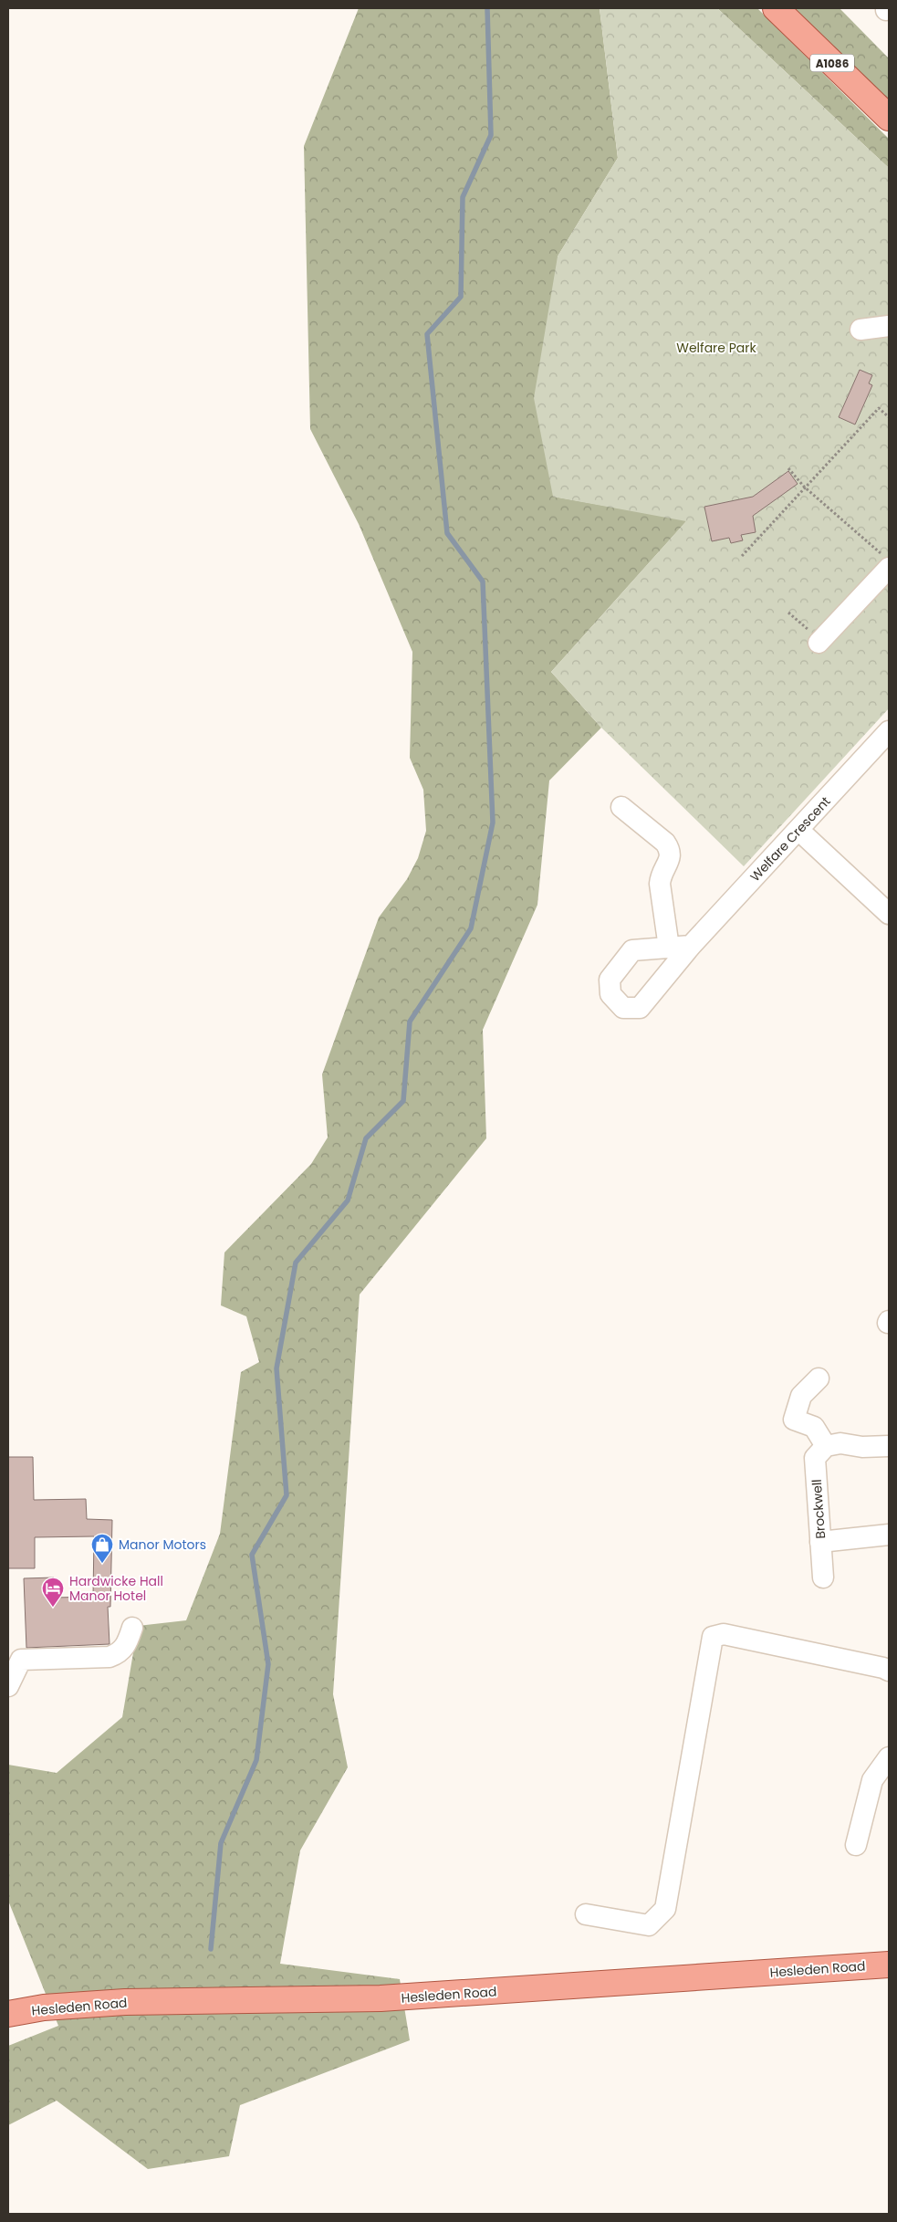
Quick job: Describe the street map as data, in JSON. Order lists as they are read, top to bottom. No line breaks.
{"streets":{"main road":["A1086","Hesleden Road"],"street":["Welfare Crescent","Brockwell"]},"parks":["Welfare Park"],"places":{"shop":["Manor Motors"],"hotel":["Hardwicke Hall Manor Hotel"]}}
